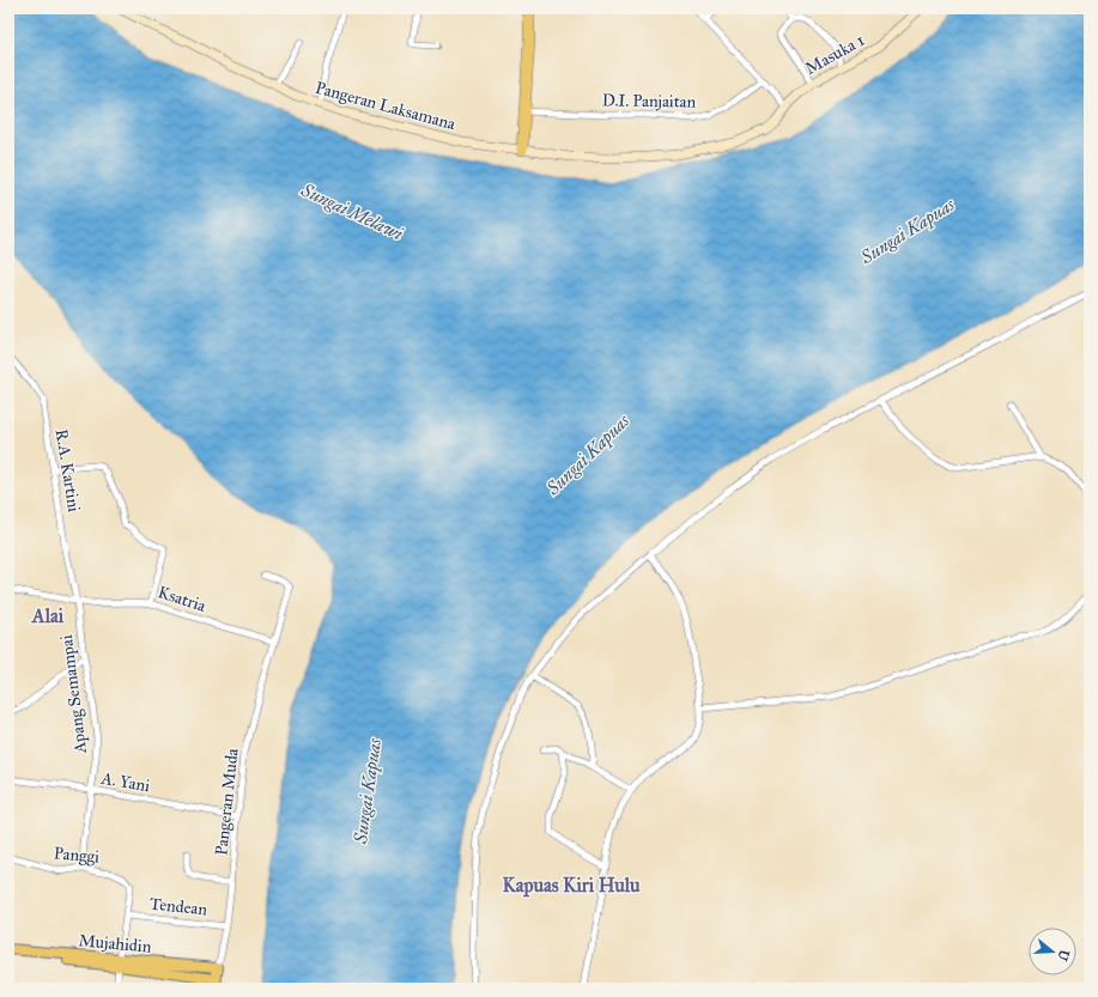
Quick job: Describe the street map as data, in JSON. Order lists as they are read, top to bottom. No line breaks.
{"streets":{"main road":["Mujahidin"],"street":["Masuka 1","D.I. Panjaitan","Pangeran Laksamana","R.A. Kartini","Ksatria","Apang Semampai","A. Yani","Pangeran Muda","Panggi","Tendean"]},"crossings":[["Masuka 1","Pangeran Laksamana"],["R.A. Kartini","Ksatria"],["R.A. Kartini","Apang Semampai"],["Ksatria","Apang Semampai"],["Ksatria","Pangeran Muda"],["Apang Semampai","A. Yani"],["Apang Semampai","Panggi"],["A. Yani","Pangeran Muda"],["Pangeran Muda","Tendean"],["Pangeran Muda","Mujahidin"],["Panggi","Tendean"]],"districts":["Alai","Kapuas Kiri Hulu"],"water":["Sungai Melawi","Sungai Kapuas"],"north":"right"}
